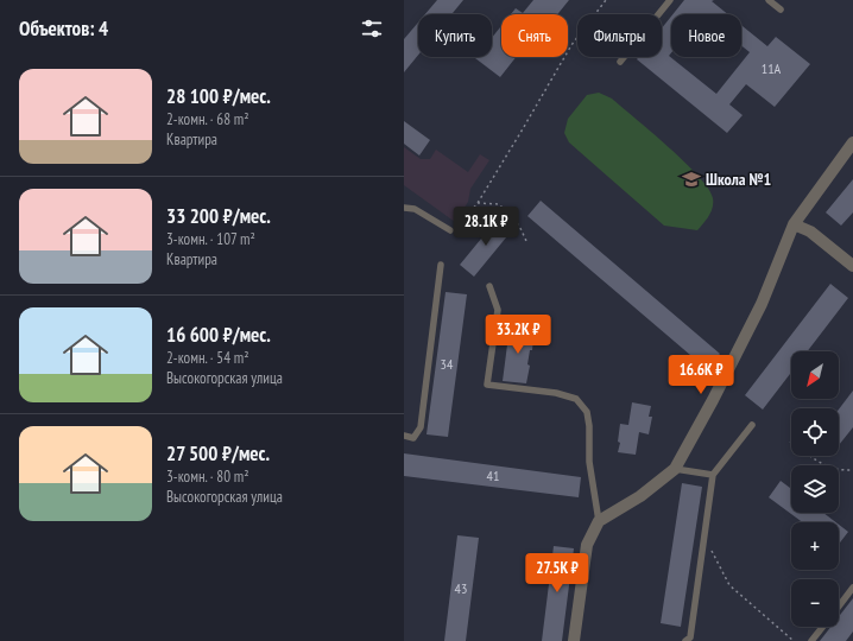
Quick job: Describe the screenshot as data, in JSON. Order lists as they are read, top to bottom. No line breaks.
{"places":{"school or university":["Школа №1"]},"house_numbers":["11А","34","41","43"],"north":"bottom left","page":{"heading":"Объектов: 4","chip":["Купить","Снять","Фильтры","Новое"],"list":[{"name":"28 100 ₽/мес.","note":"2-комн. · 68 m² · Квартира"},{"name":"33 200 ₽/мес.","note":"3-комн. · 107 m² · Квартира"},{"name":"16 600 ₽/мес.","note":"2-комн. · 54 m² · Высокогорская улица"},{"name":"27 500 ₽/мес.","note":"3-комн. · 80 m² · Высокогорская улица"}],"price":["28.1K ₽","33.2K ₽","16.6K ₽","27.5K ₽"],"map_buttons":["+","−"]}}
